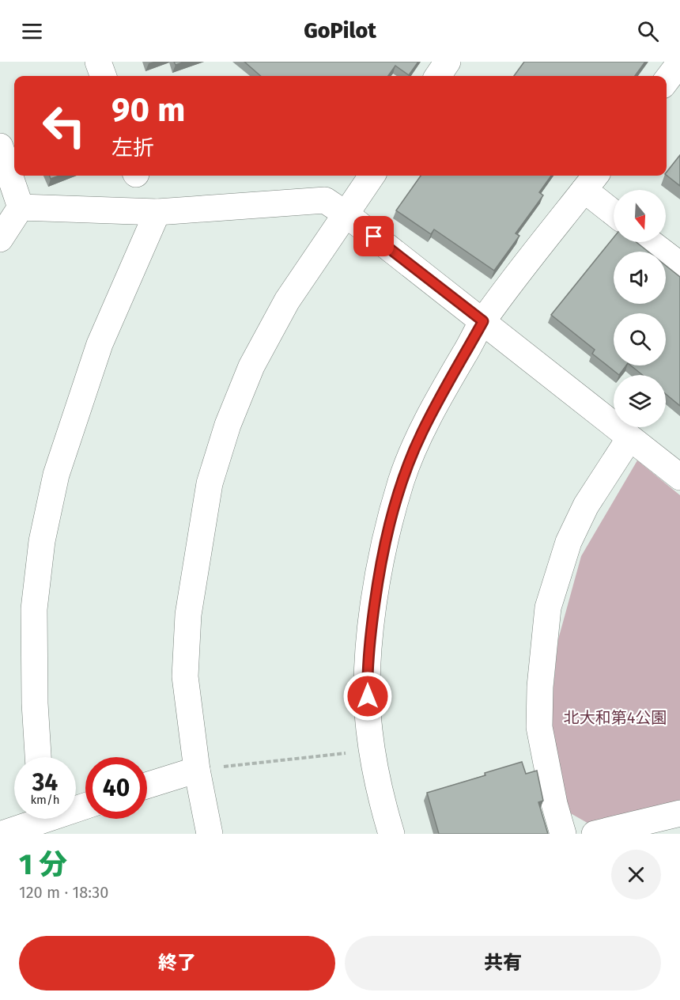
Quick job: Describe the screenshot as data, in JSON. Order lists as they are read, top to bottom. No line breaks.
{"parks":["北大和第4公園"],"north":"bottom","page":{"header":"GoPilot","turn":["90 m","左折"],"speed":"34 km/h","limit":"40","heading":["1 分","120 m · 18:30"],"buttons":["終了","共有"]}}
